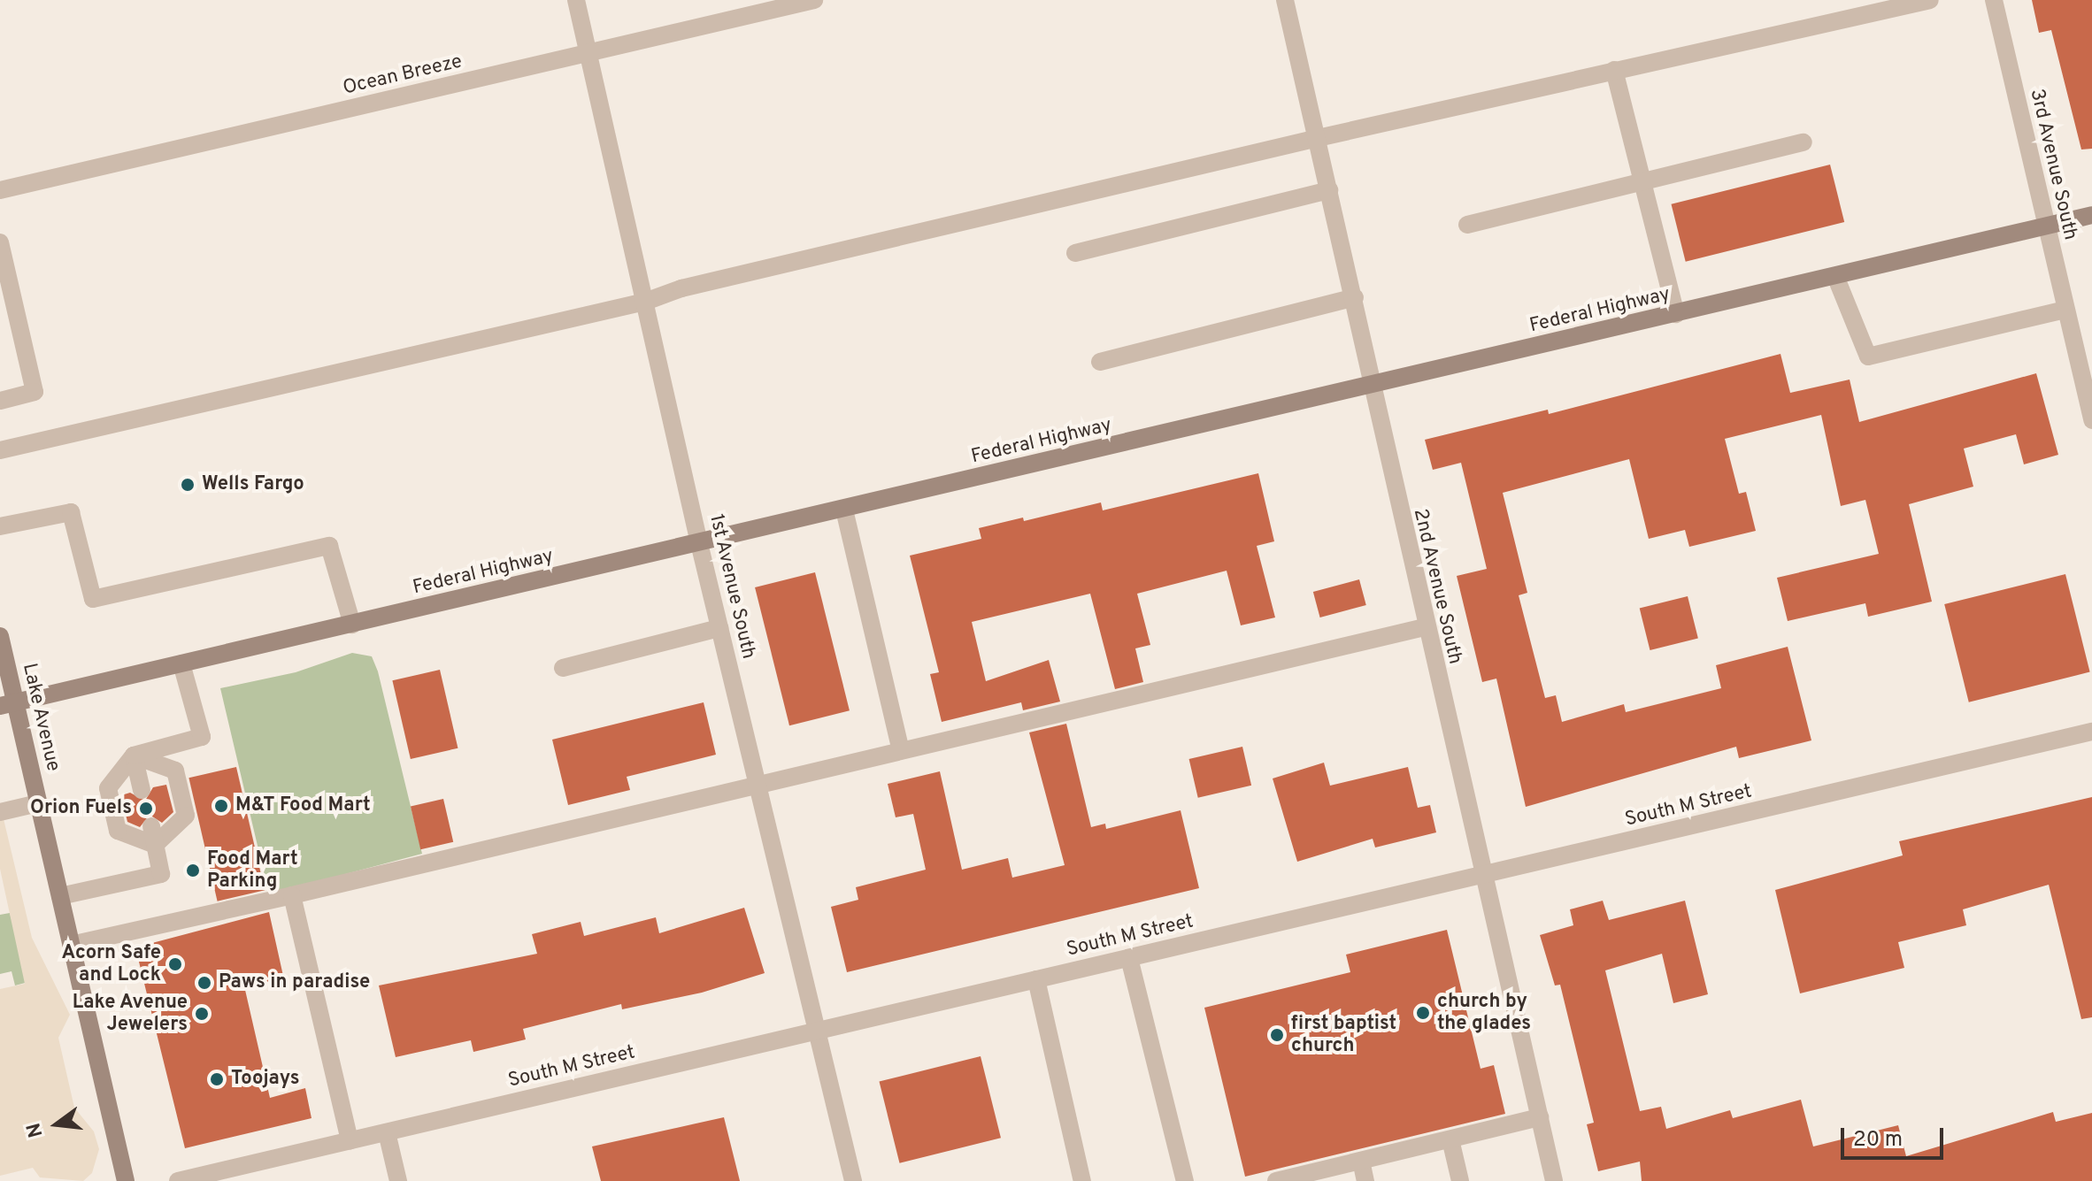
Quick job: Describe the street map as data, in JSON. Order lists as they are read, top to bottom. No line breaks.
{"streets":{"main road":["Federal Highway","Lake Avenue"],"street":["Ocean Breeze","3rd Avenue South","1st Avenue South","2nd Avenue South","South M Street"]},"crossings":[["Ocean Breeze","1st Avenue South"],["3rd Avenue South","Federal Highway"],["Federal Highway","1st Avenue South"],["Federal Highway","2nd Avenue South"],["Federal Highway","Lake Avenue"],["1st Avenue South","South M Street"],["2nd Avenue South","South M Street"]],"places":["Wells Fargo","M&T Food Mart","Orion Fuels","Food Mart Parking","Acorn Safe and Lock","Paws in paradise","church by the glades","Lake Avenue Jewelers","first baptist church","Toojays"],"scale_bar":"20 m","north":"left"}
